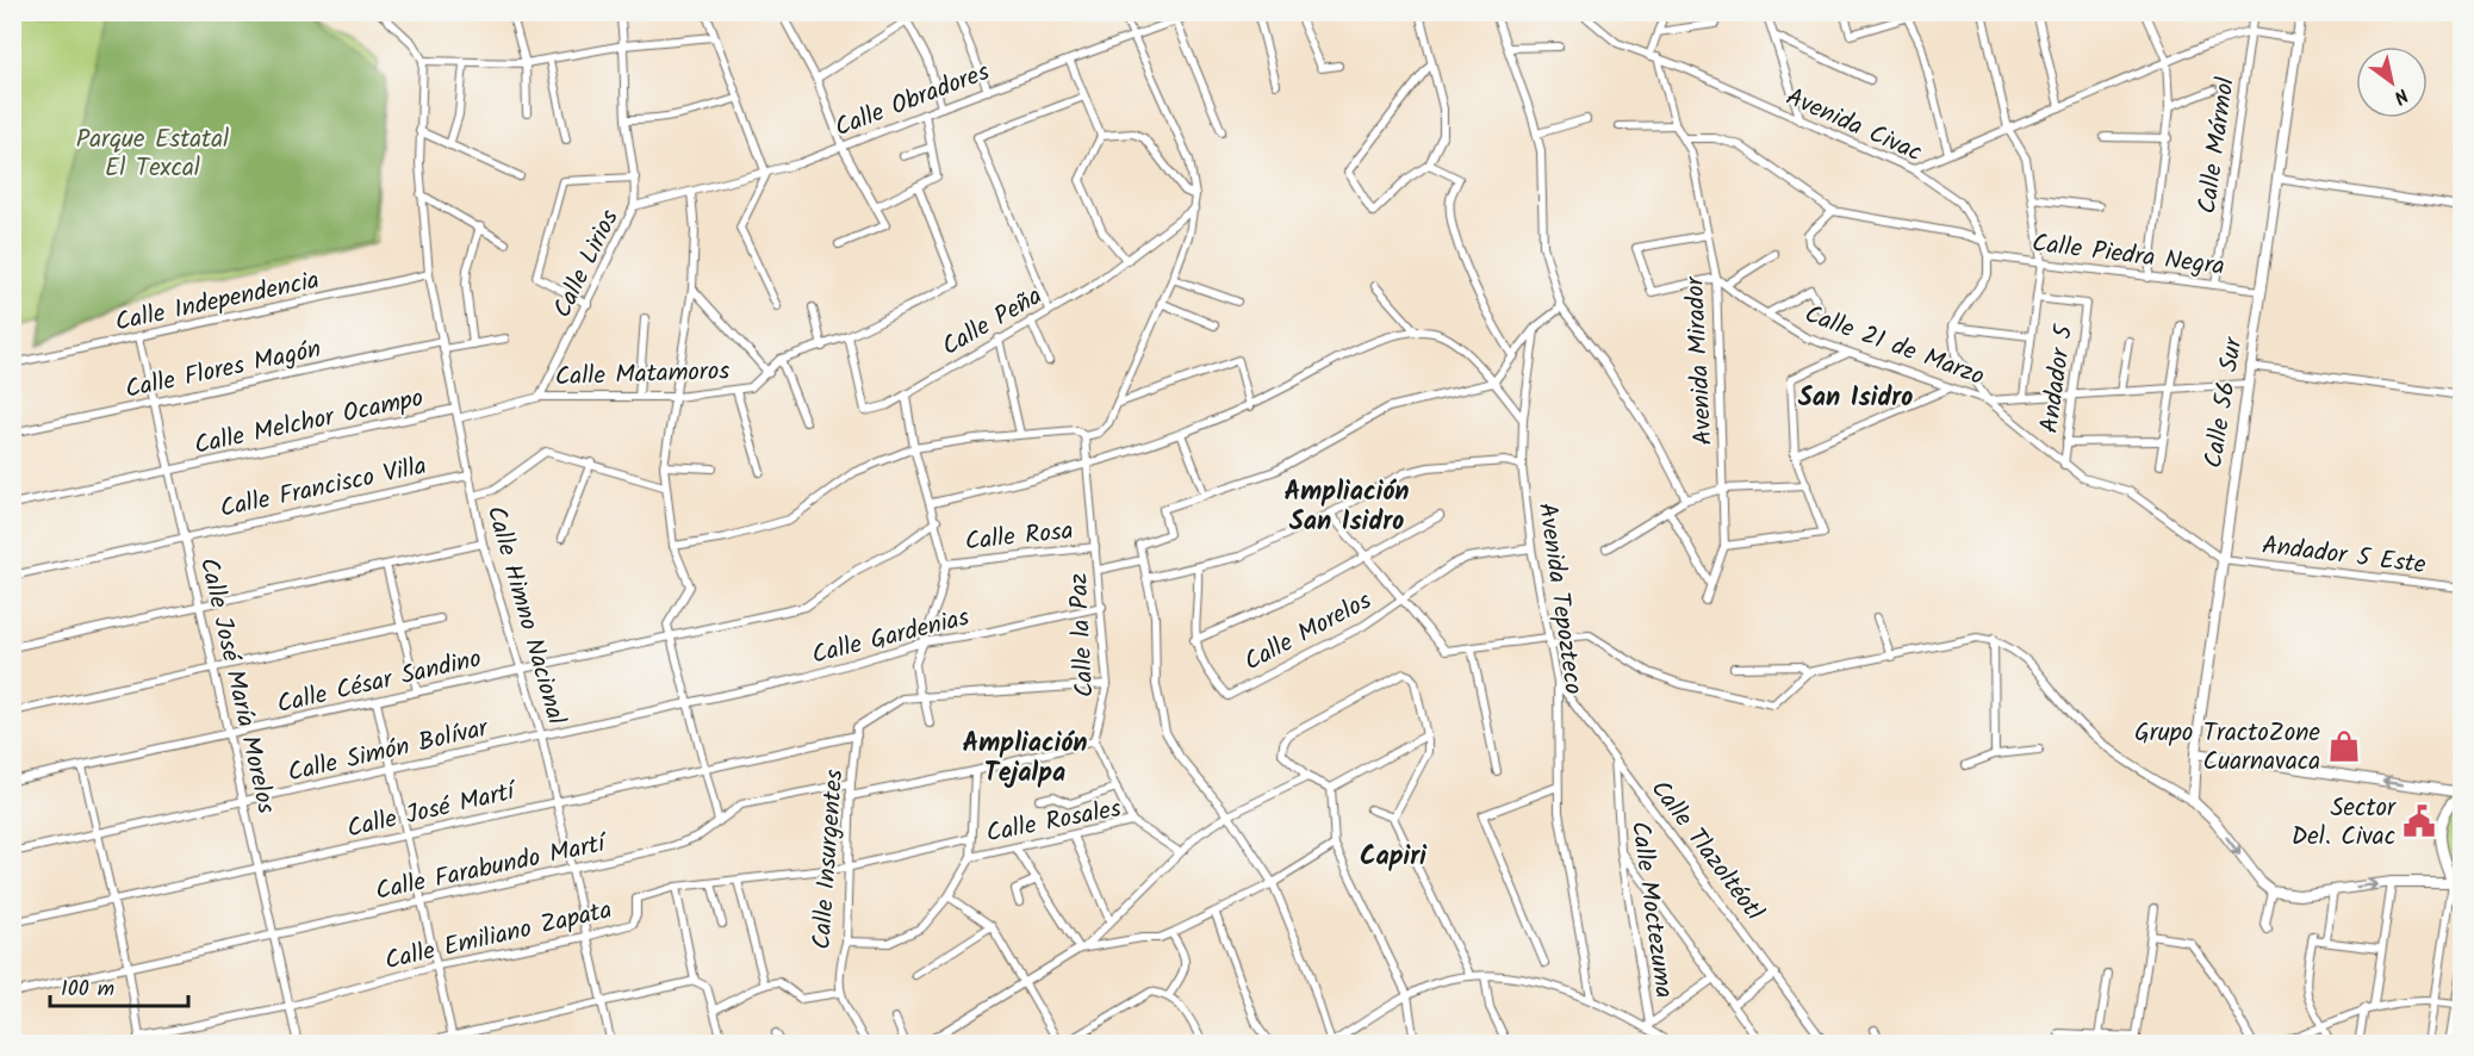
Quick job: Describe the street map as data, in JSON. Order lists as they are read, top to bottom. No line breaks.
{"streets":{"street":["Calle Obradores","Avenida Civac","Calle Mármol","Calle Piedra Negra","Calle Lirios","Calle Independencia","Calle Peña","Calle 21 de Marzo","Avenida Mirador","Calle Flores Magón","Calle Matamoros","Andador 5","Calle 56 Sur","Calle Melchor Ocampo","Calle Francisco Villa","Calle Rosa","Andador 5 Este","Avenida Tepozteco","Calle Himno Nacional","Calle Morelos","Calle Gardenias","Calle la Paz","Calle César Sandino","Calle José María Morelos","Calle Simón Bolívar","Calle José Martí","Calle Rosales","Calle Tlazoltéotl","Calle Insurgentes","Calle Farabundo Martí","Calle Moctezuma","Calle Emiliano Zapata"]},"crossings":[["Calle Obradores","Calle Lirios"],["Avenida Civac","Calle Piedra Negra"],["Avenida Civac","Avenida Mirador"],["Calle Mármol","Calle Piedra Negra"],["Calle Piedra Negra","Calle 56 Sur"],["Calle Lirios","Calle Matamoros"],["Calle Independencia","Calle Himno Nacional"],["Calle Independencia","Calle José María Morelos"],["Calle 21 de Marzo","Avenida Mirador"],["Calle Flores Magón","Calle Himno Nacional"],["Calle Flores Magón","Calle José María Morelos"],["Calle Matamoros","Calle Himno Nacional"],["Calle 56 Sur","Andador 5 Este"],["Calle Melchor Ocampo","Calle Himno Nacional"],["Calle Melchor Ocampo","Calle José María Morelos"],["Calle Francisco Villa","Calle Himno Nacional"],["Calle Francisco Villa","Calle José María Morelos"],["Calle Rosa","Calle la Paz"],["Avenida Tepozteco","Calle Morelos"],["Avenida Tepozteco","Calle Tlazoltéotl"],["Calle Himno Nacional","Calle César Sandino"],["Calle Himno Nacional","Calle Simón Bolívar"],["Calle Himno Nacional","Calle José Martí"],["Calle Himno Nacional","Calle Farabundo Martí"],["Calle Himno Nacional","Calle Emiliano Zapata"],["Calle Gardenias","Calle la Paz"],["Calle Gardenias","Calle Simón Bolívar"],["Calle César Sandino","Calle José María Morelos"],["Calle José María Morelos","Calle Simón Bolívar"],["Calle José María Morelos","Calle José Martí"],["Calle José María Morelos","Calle Farabundo Martí"],["Calle José María Morelos","Calle Emiliano Zapata"],["Calle José Martí","Calle Insurgentes"],["Calle Tlazoltéotl","Calle Moctezuma"],["Calle Insurgentes","Calle Farabundo Martí"],["Calle Insurgentes","Calle Emiliano Zapata"]],"districts":["San Isidro","Ampliación San Isidro","Ampliación Tejalpa","Capiri"],"parks":["Parque Estatal El Texcal"],"places":{"shop":["Grupo TractoZone Cuarnavaca"],"public building":["Sector Del. Civac"]},"scale_bar":"100 m","north":"bottom right"}
